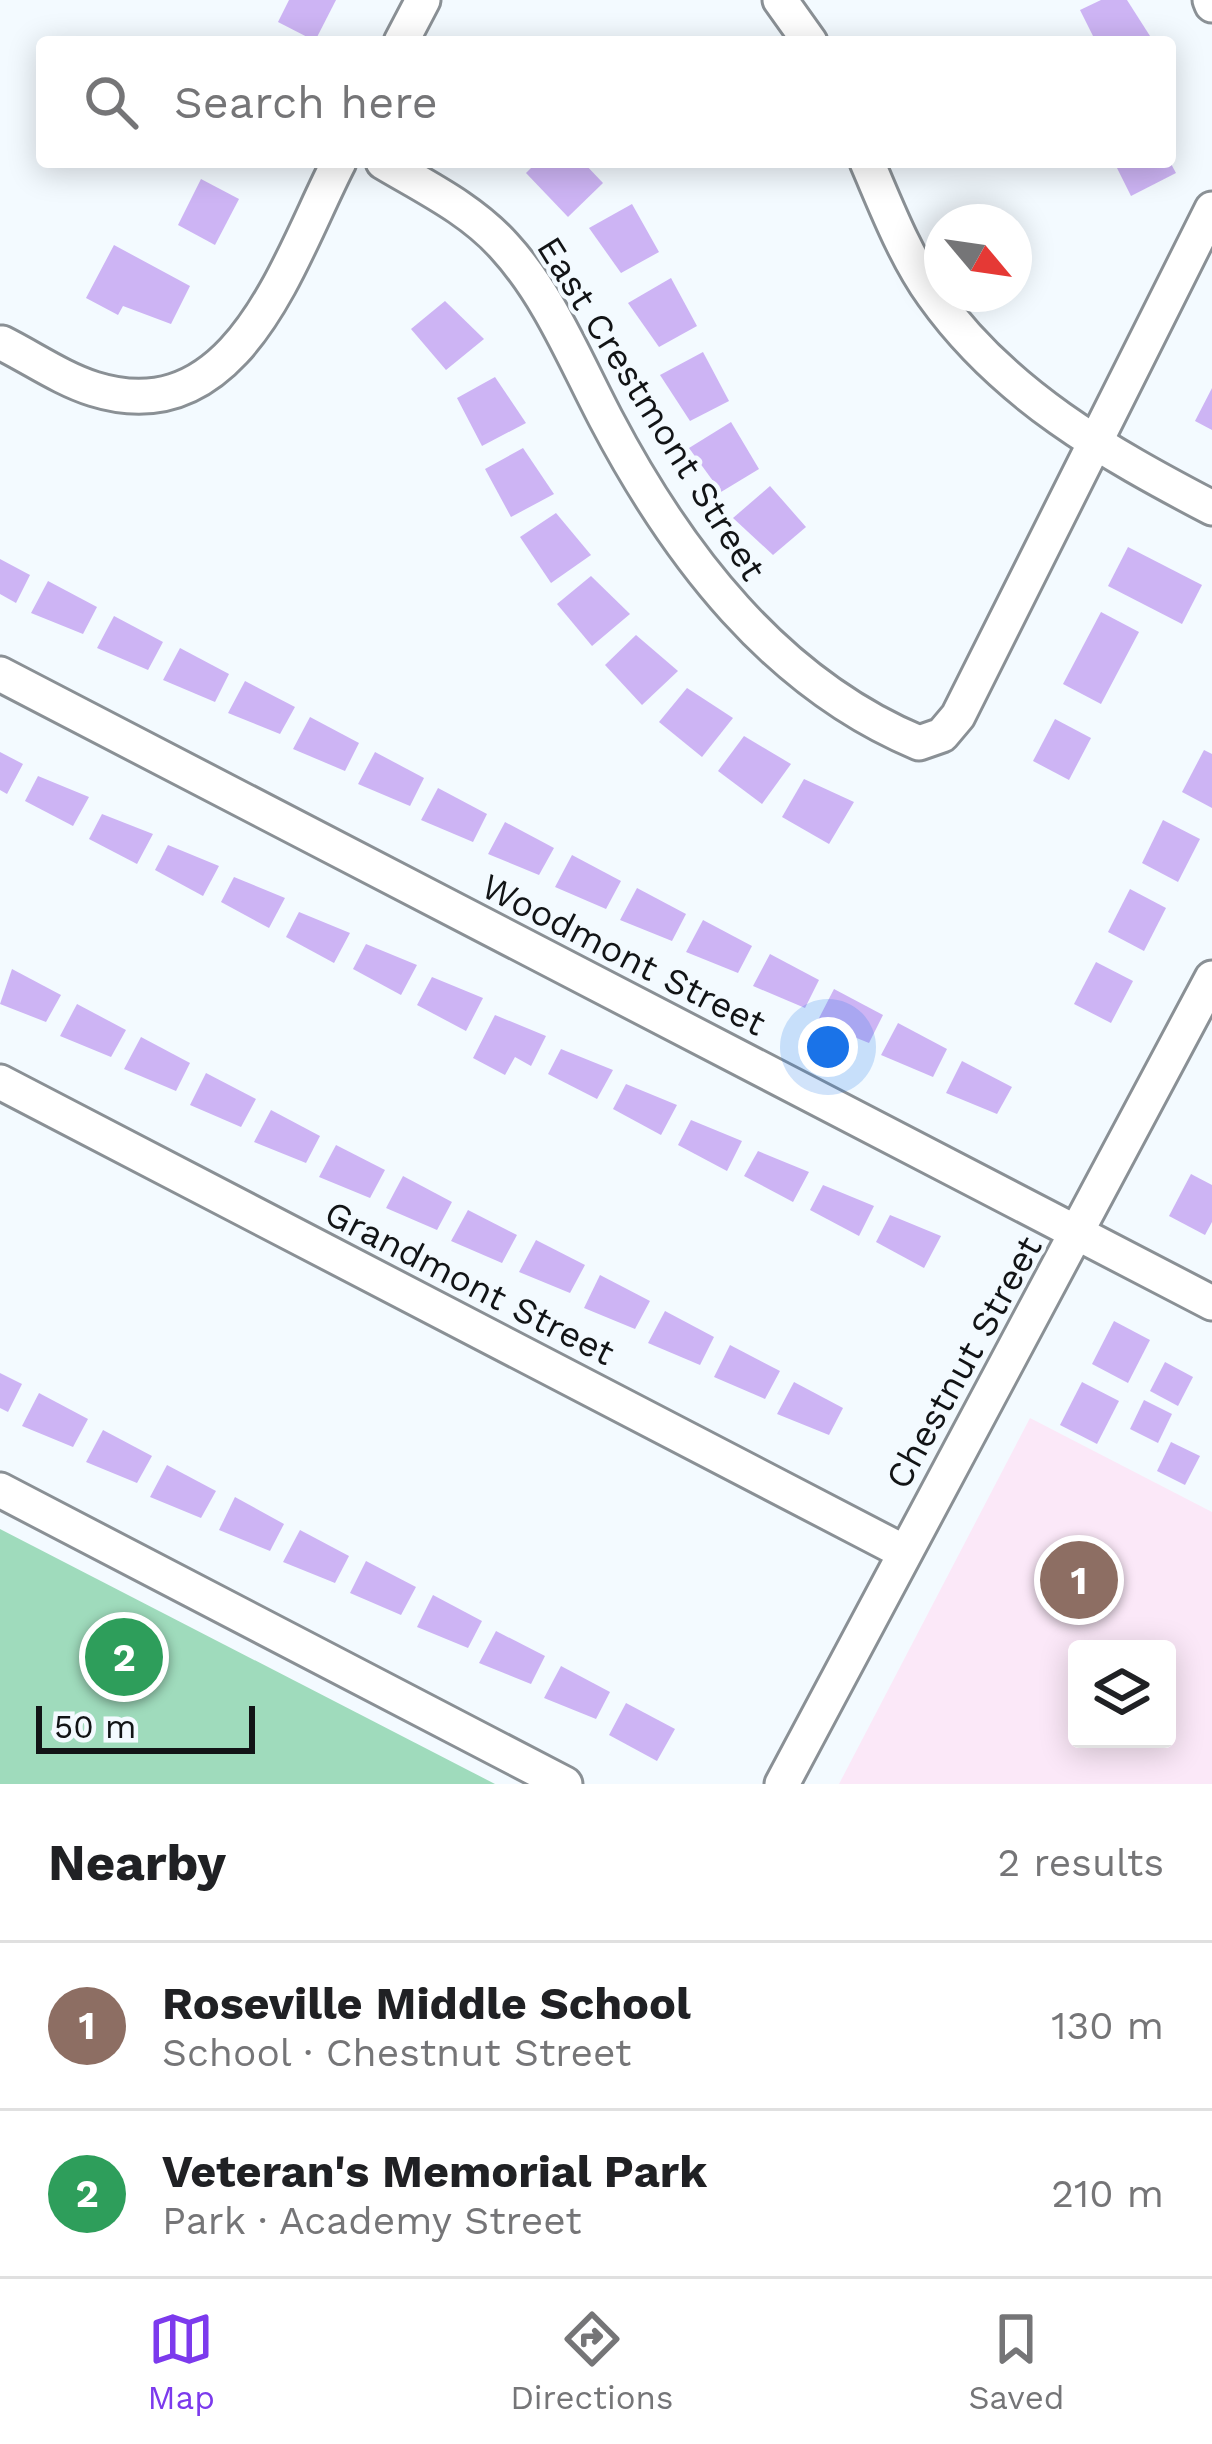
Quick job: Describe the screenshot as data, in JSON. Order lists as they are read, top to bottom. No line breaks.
{"streets":{"street":["East Crestmont Street","Woodmont Street","Grandmont Street","Chestnut Street"]},"crossings":[["Woodmont Street","Chestnut Street"],["Grandmont Street","Chestnut Street"]],"scale_bar":"50 m","north":"bottom right","page":{"search":"Search here","pins":["1","2"],"scale":"50 m","heading":["Nearby","2 results"],"list":[{"mark":"1","name":"Roseville Middle School","note":"School · Chestnut Street","value":"130 m"},{"mark":"2","name":"Veteran's Memorial Park","note":"Park · Academy Street","value":"210 m"}],"nav":["Map","Directions","Saved"]}}
